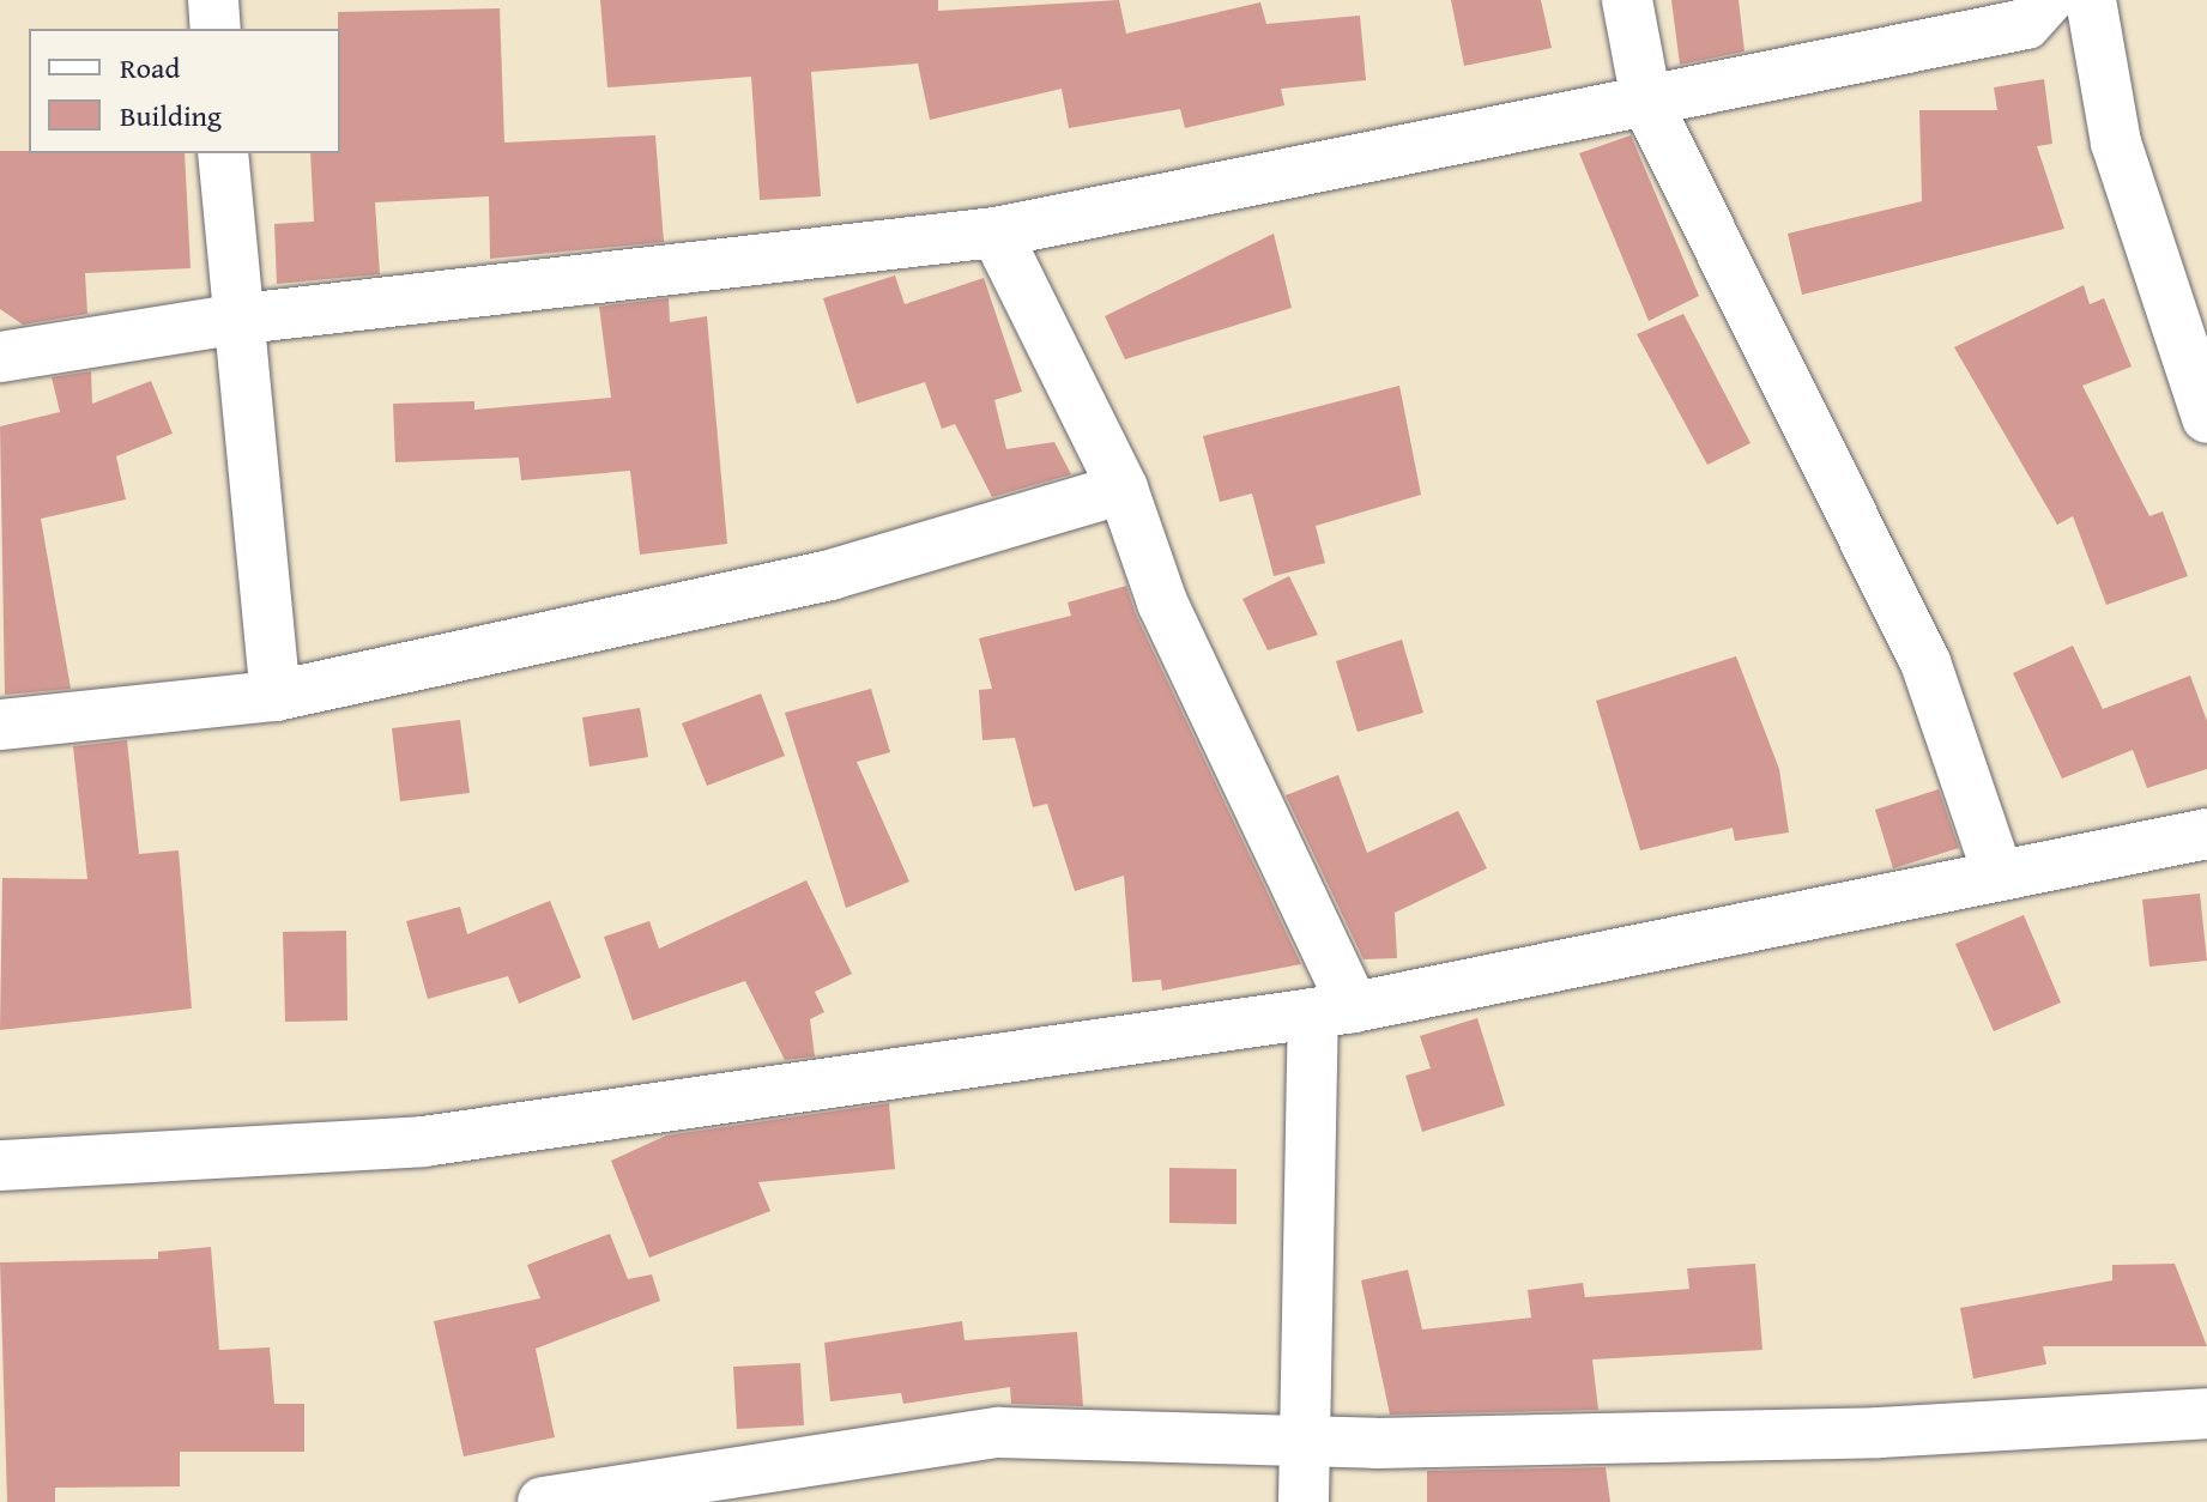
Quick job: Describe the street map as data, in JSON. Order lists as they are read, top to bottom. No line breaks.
{"legend":["Road","Building"]}
